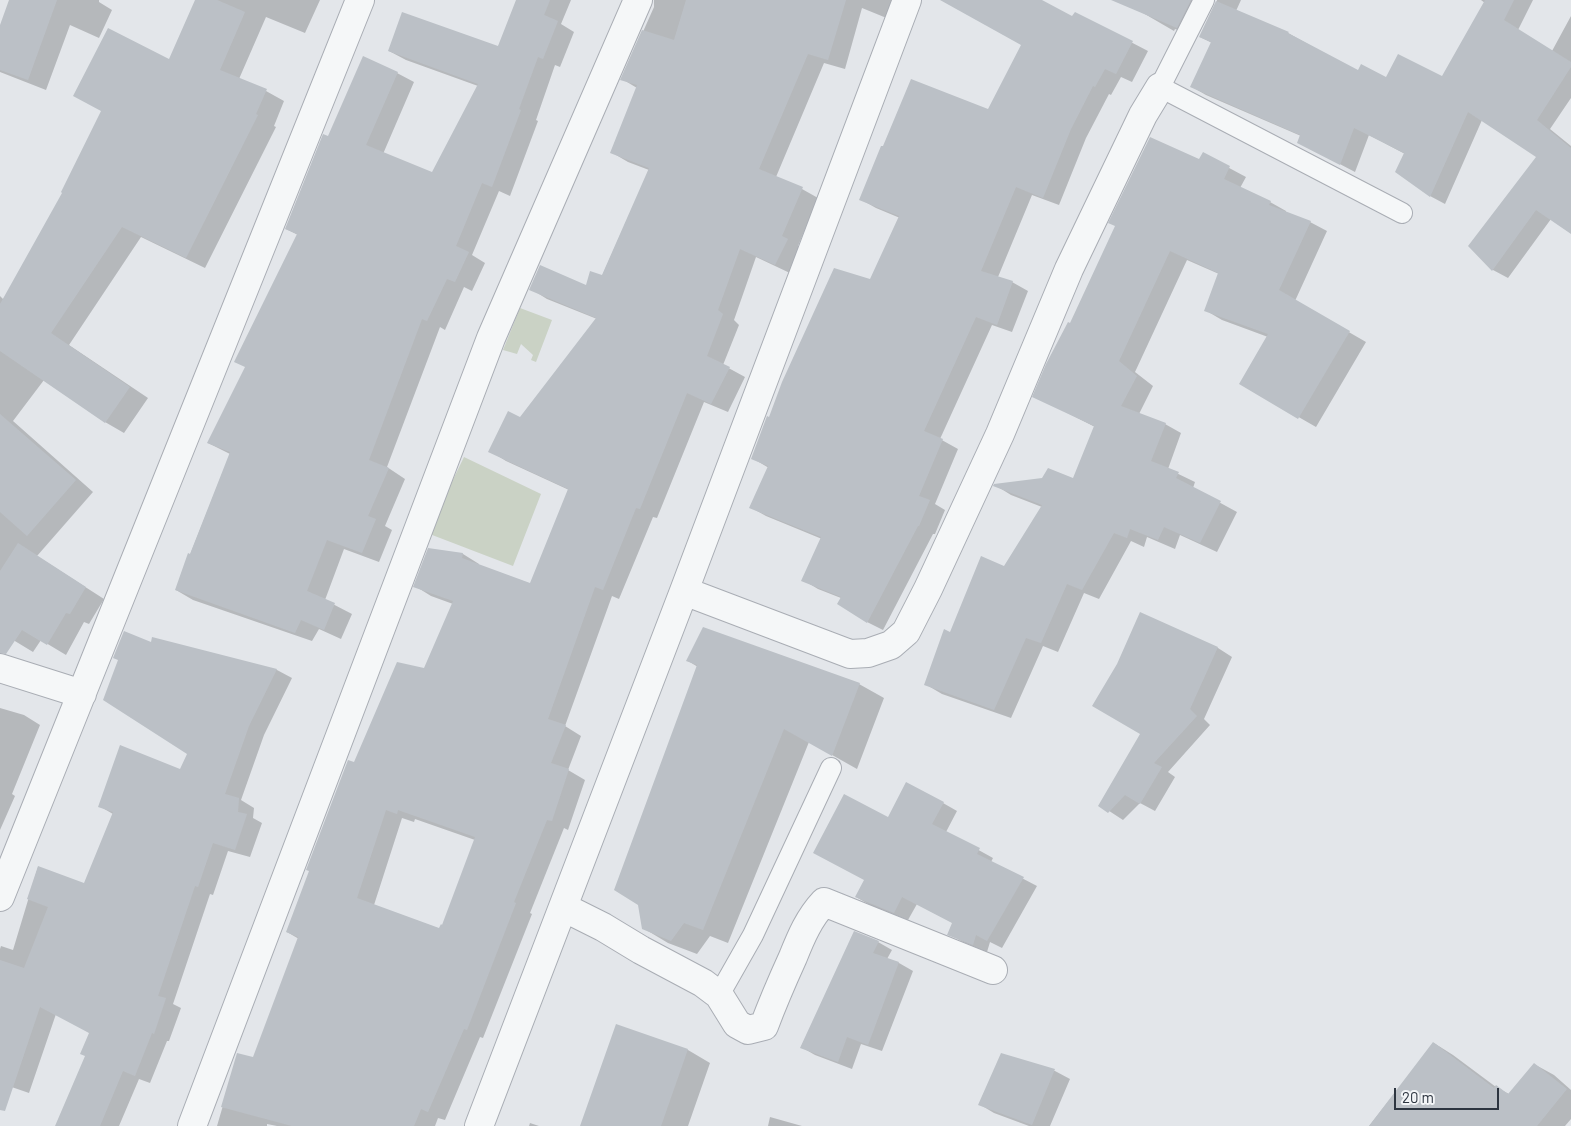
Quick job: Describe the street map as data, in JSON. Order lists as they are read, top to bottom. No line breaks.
{"scale_bar":"20 m"}
